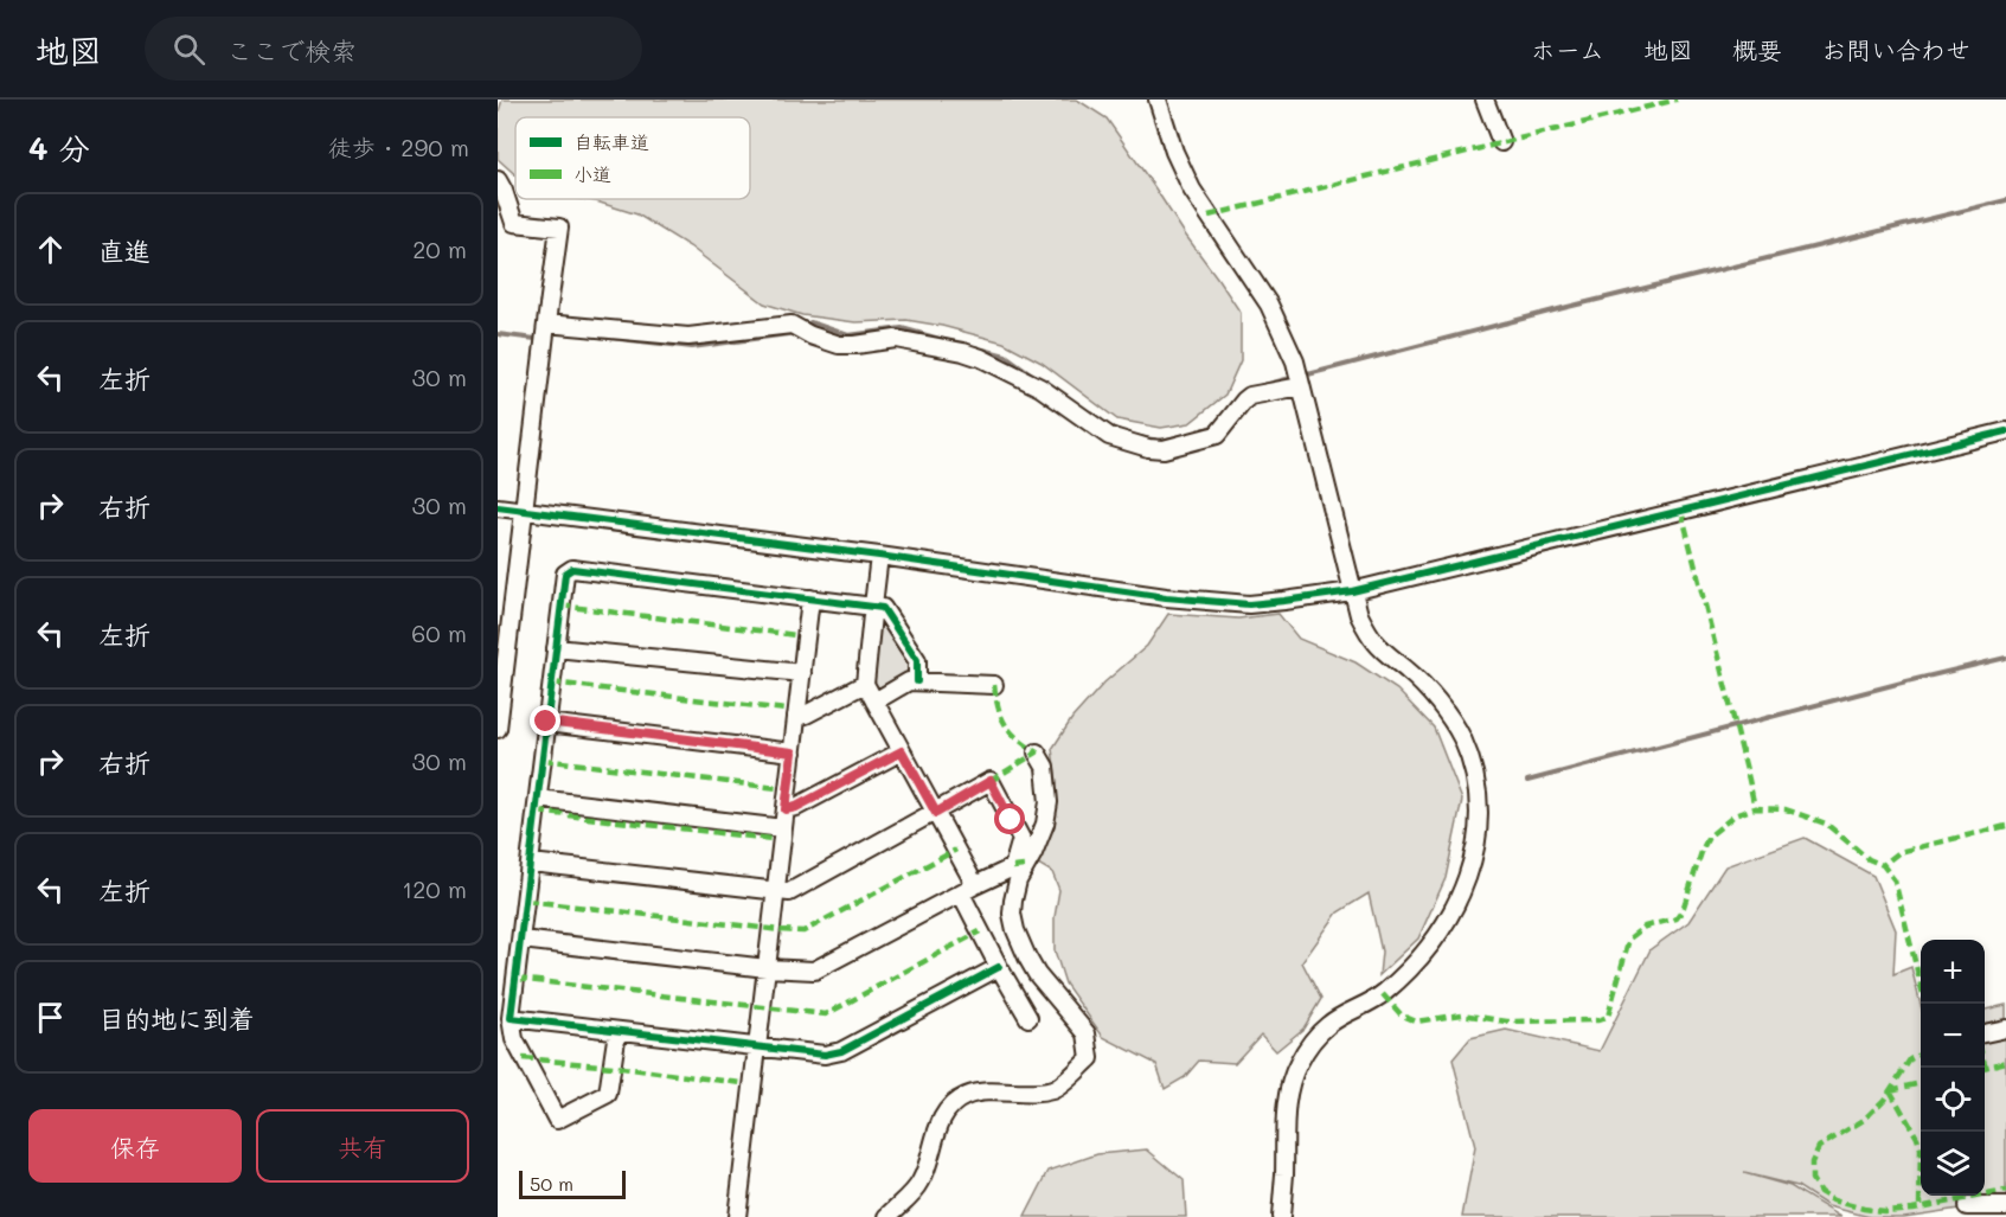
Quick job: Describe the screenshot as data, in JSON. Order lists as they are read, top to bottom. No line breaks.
{"legend":["自転車道","小道"],"scale_bar":"50 m","page":{"header":"地図","search":"ここで検索","nav":["ホーム","地図","概要","お問い合わせ"],"heading":["4 分","徒歩 · 290 m"],"list":[["直進","20 m"],["左折","30 m"],["右折","30 m"],["左折","60 m"],["右折","30 m"],["左折","120 m"],"目的地に到着"],"map_buttons":["+","−"],"buttons":["保存","共有"],"scale":"50 m"}}
